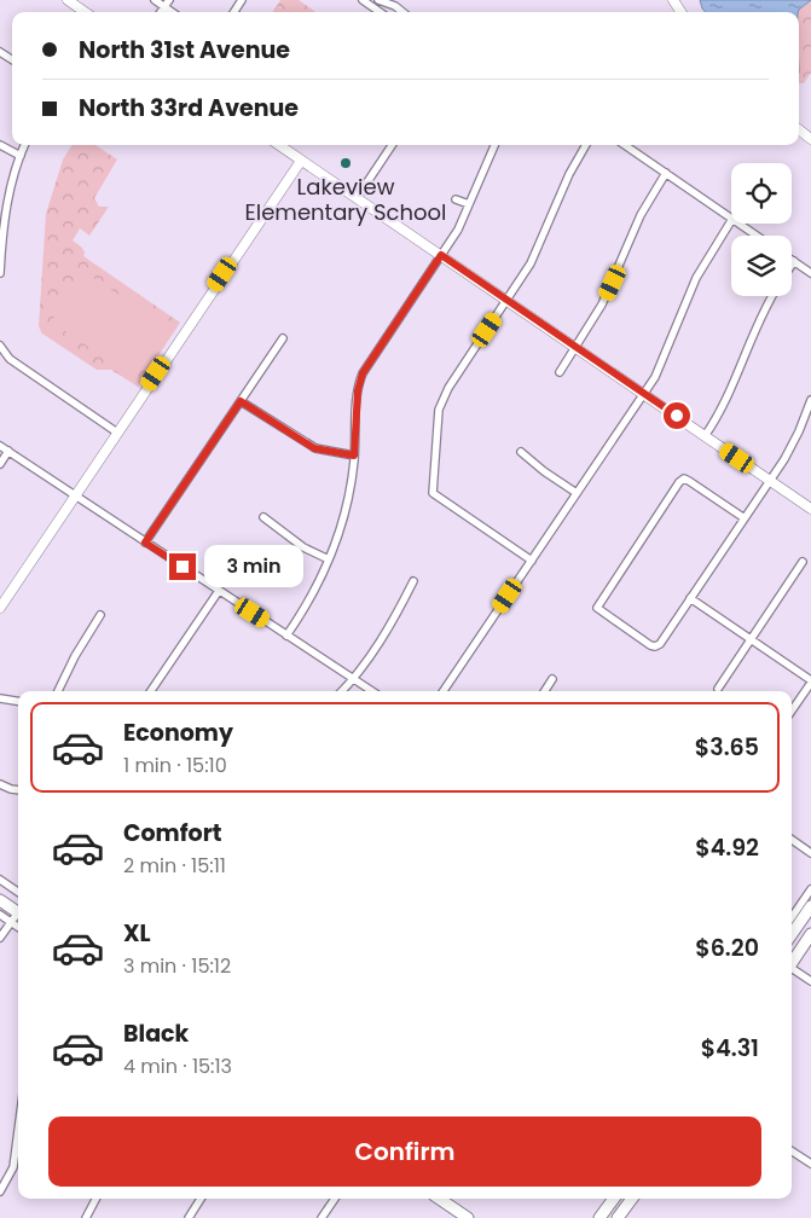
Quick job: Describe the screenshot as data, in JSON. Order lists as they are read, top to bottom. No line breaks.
{"places":["Lakeview Elementary School"],"page":{"banner":["North 31st Avenue","North 33rd Avenue"],"bubble":"3 min","list":[{"name":"Economy","note":"1 min · 15:10","value":"$3.65"},{"name":"Comfort","note":"2 min · 15:11","value":"$4.92"},{"name":"XL","note":"3 min · 15:12","value":"$6.20"},{"name":"Black","note":"4 min · 15:13","value":"$4.31"}],"buttons":"Confirm"}}
